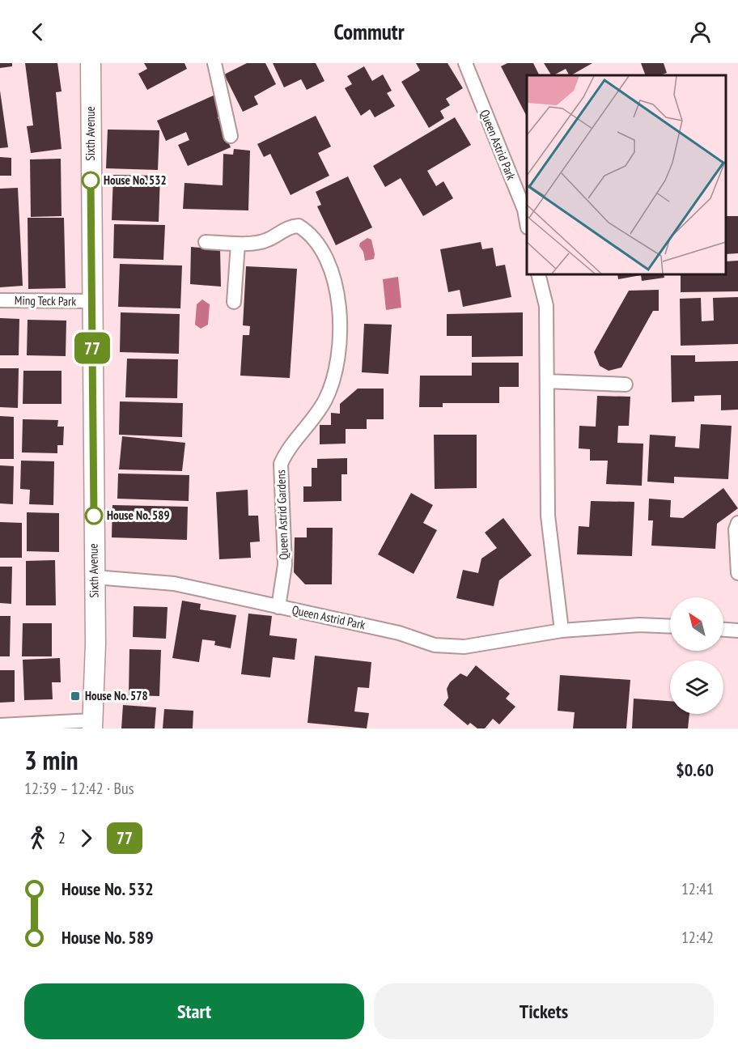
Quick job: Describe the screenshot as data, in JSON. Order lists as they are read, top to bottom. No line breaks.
{"streets":{"main road":["Sixth Avenue"],"street":["Queen Astrid Park","Ming Teck Park","Queen Astrid Gardens"]},"crossings":[["Sixth Avenue","Queen Astrid Park"],["Sixth Avenue","Ming Teck Park"],["Queen Astrid Park","Queen Astrid Gardens"]],"places":{"other":["House No. 532","House No. 589"],"transit":["House No. 578"]},"lines":["bus line 77"],"north":"top left","page":{"header":"Commutr","on_map":"77","heading":["3 min","12:39 – 12:42 · Bus","$0.60"],"legs":["2","77"],"list":[{"name":"House No. 532","value":"12:41"},{"name":"House No. 589","value":"12:42"}],"buttons":["Start","Tickets"]}}
